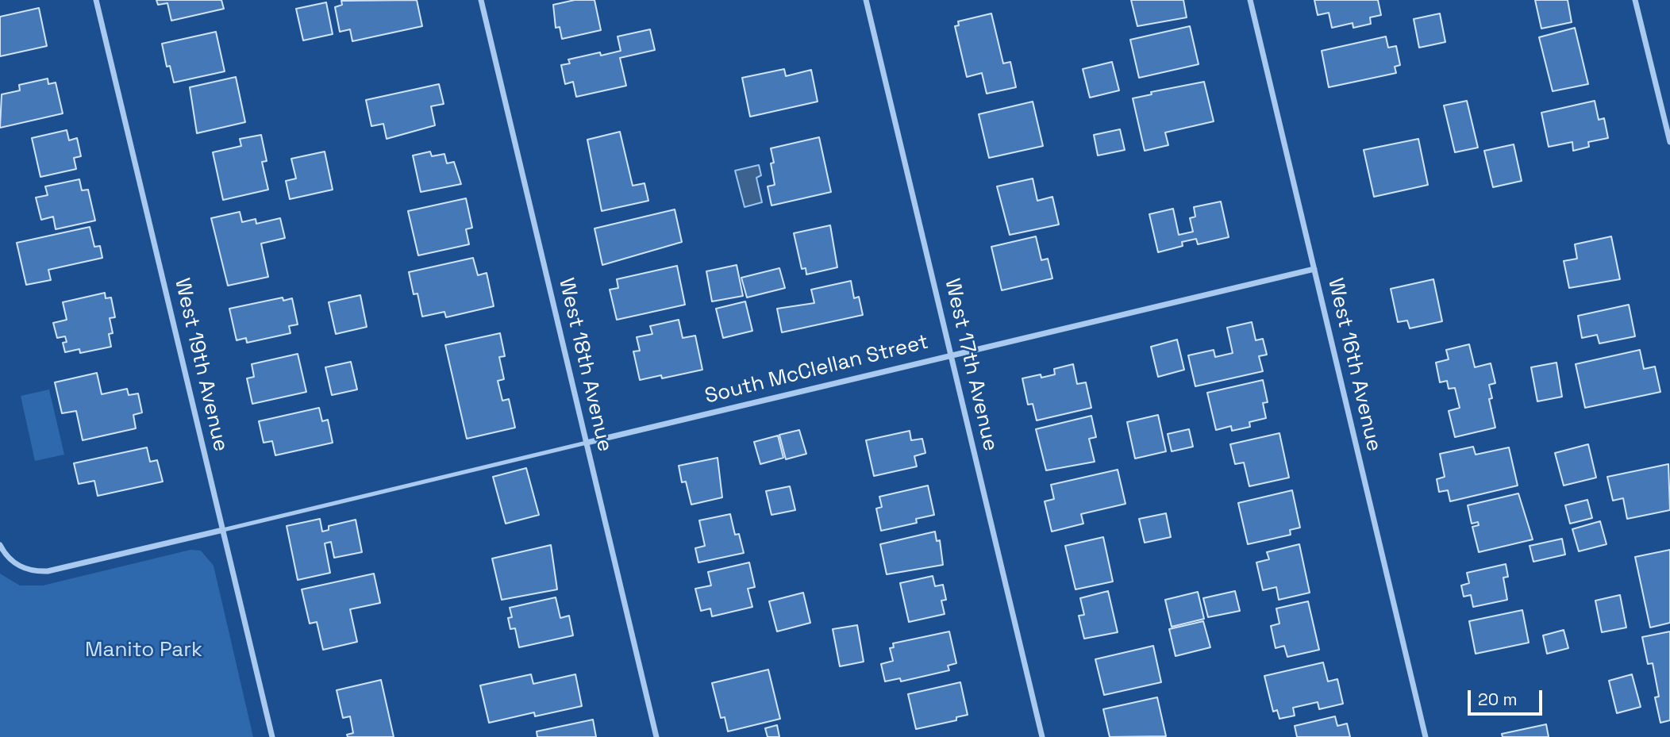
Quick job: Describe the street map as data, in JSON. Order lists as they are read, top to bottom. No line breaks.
{"streets":{"street":["West 19th Avenue","West 18th Avenue","West 17th Avenue","West 16th Avenue","South McClellan Street"]},"crossings":[["West 18th Avenue","South McClellan Street"],["West 17th Avenue","South McClellan Street"],["West 16th Avenue","South McClellan Street"]],"parks":["Manito Park"],"scale_bar":"20 m"}
